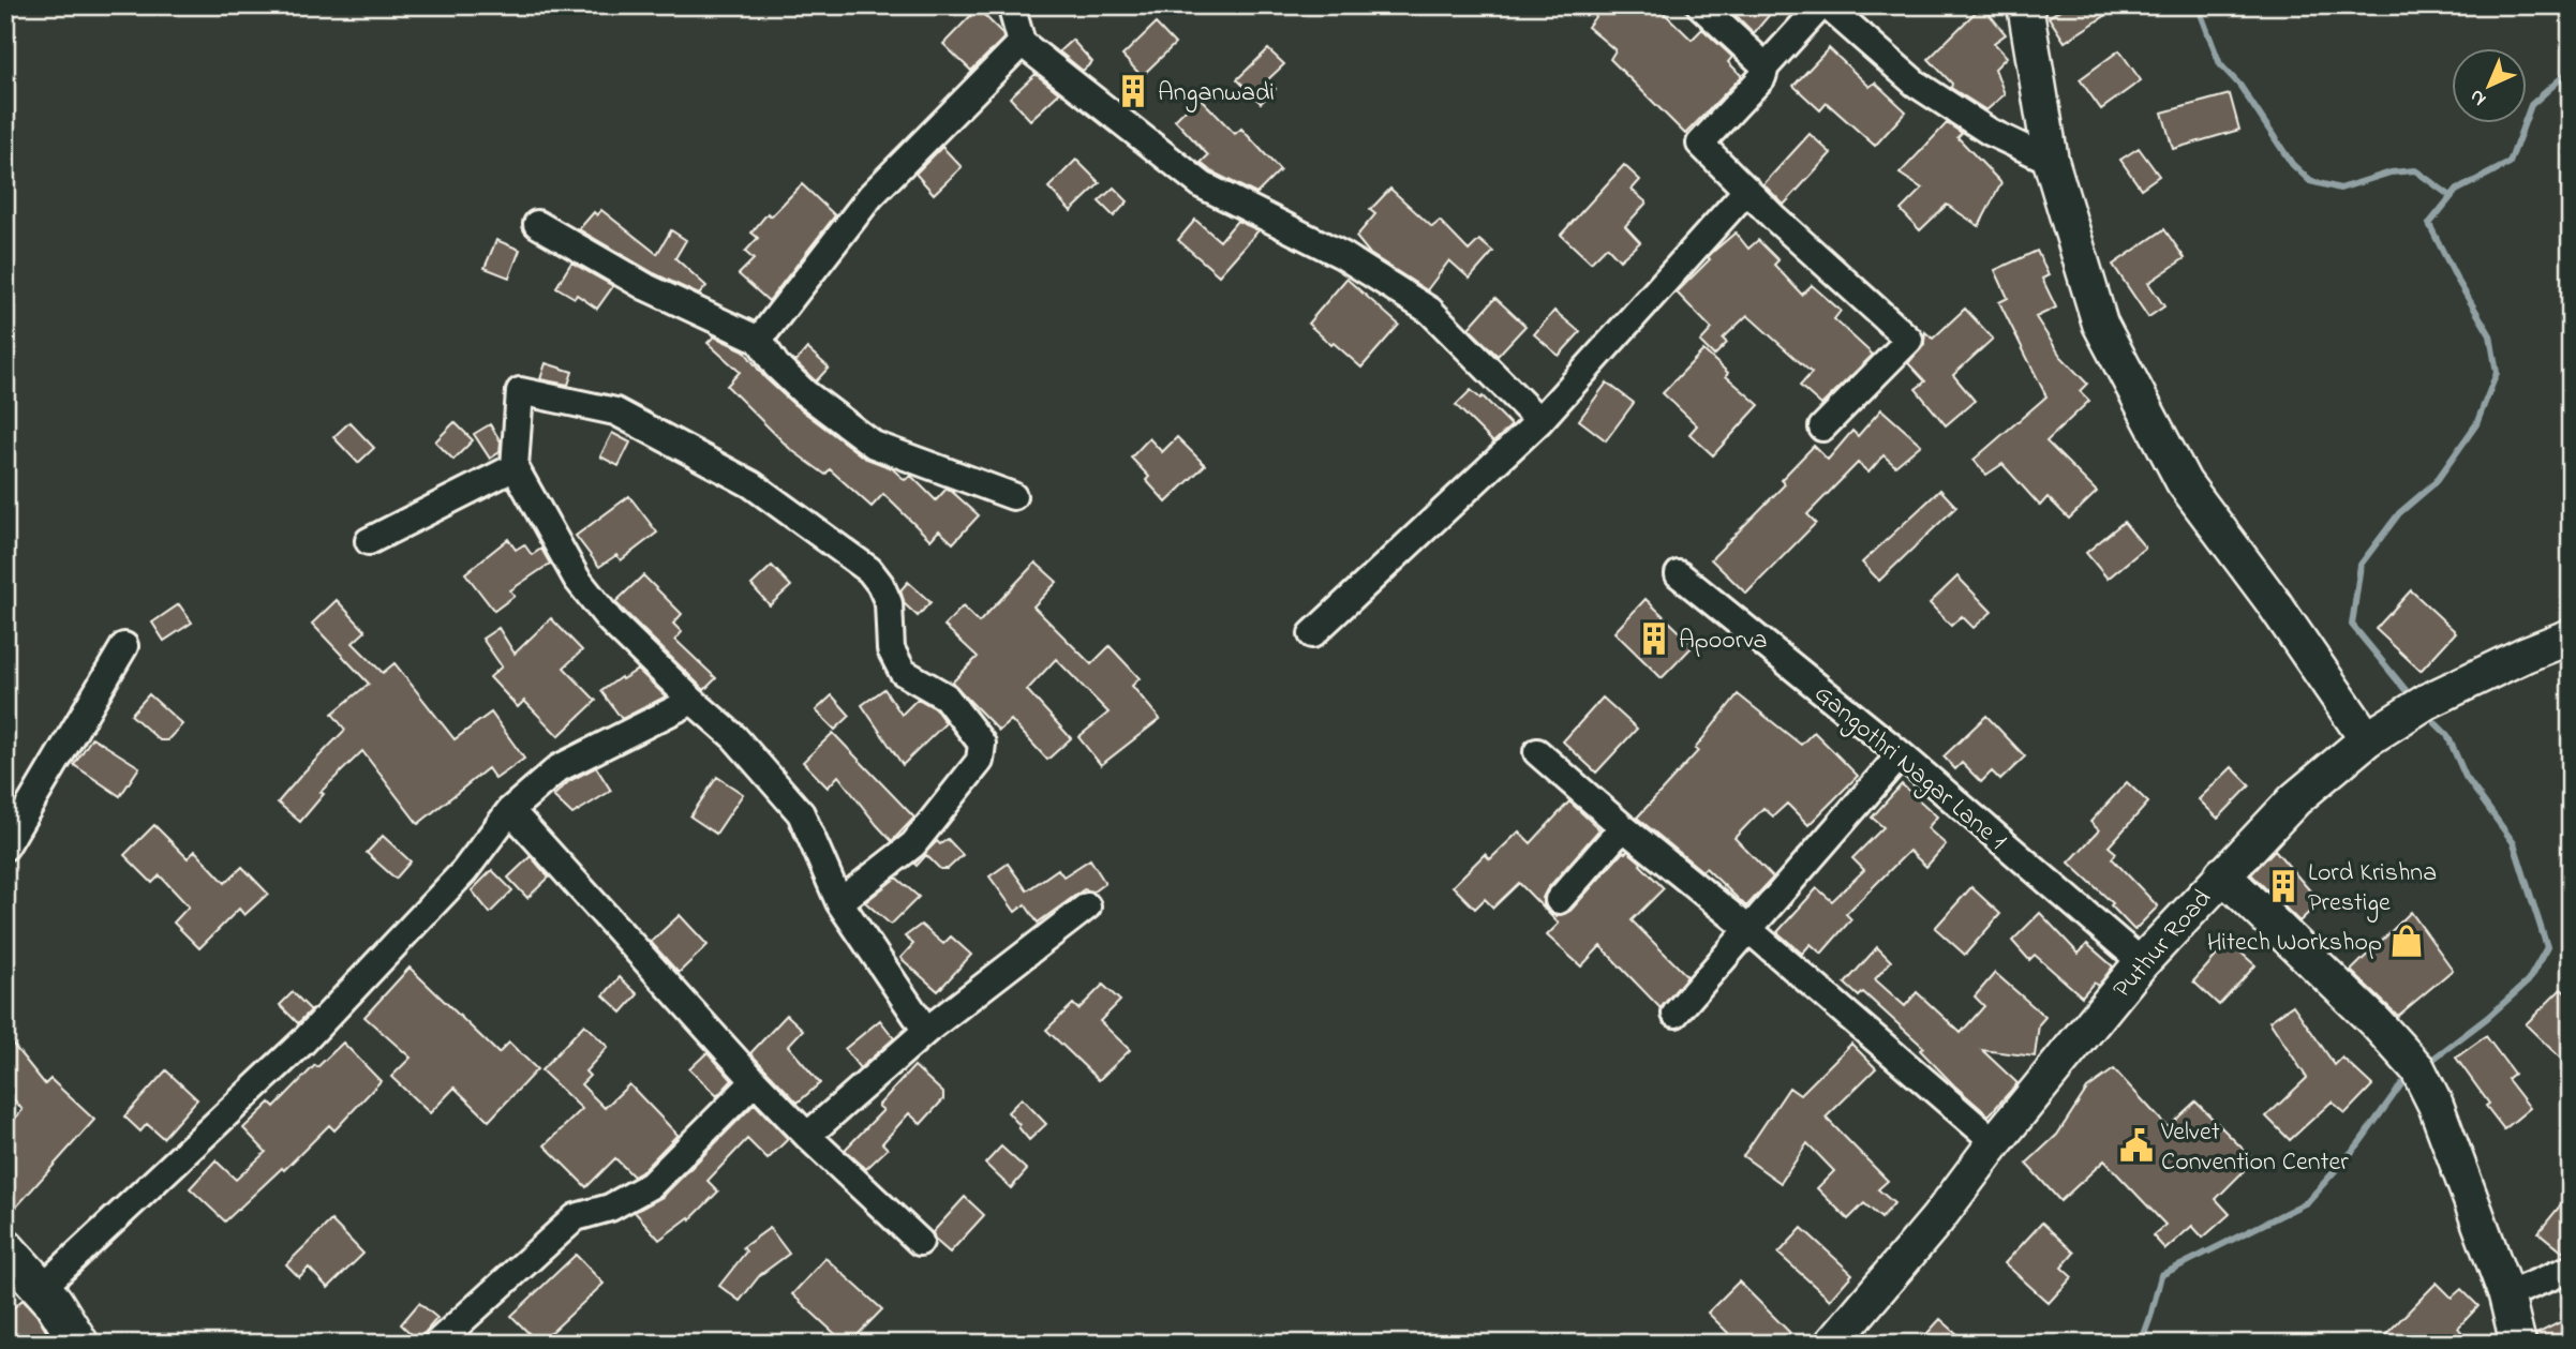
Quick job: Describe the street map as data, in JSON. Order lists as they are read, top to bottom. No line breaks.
{"streets":{"street":["Gangothri Nagar Lane 1","Puthur Road"]},"crossings":[["Gangothri Nagar Lane 1","Puthur Road"]],"places":{"building":["Anganwadi","Apoorva","Lord Krishna Prestige"],"shop":["Hitech Workshop"],"public building":["Velvet Convention Center"]},"north":"bottom left"}
